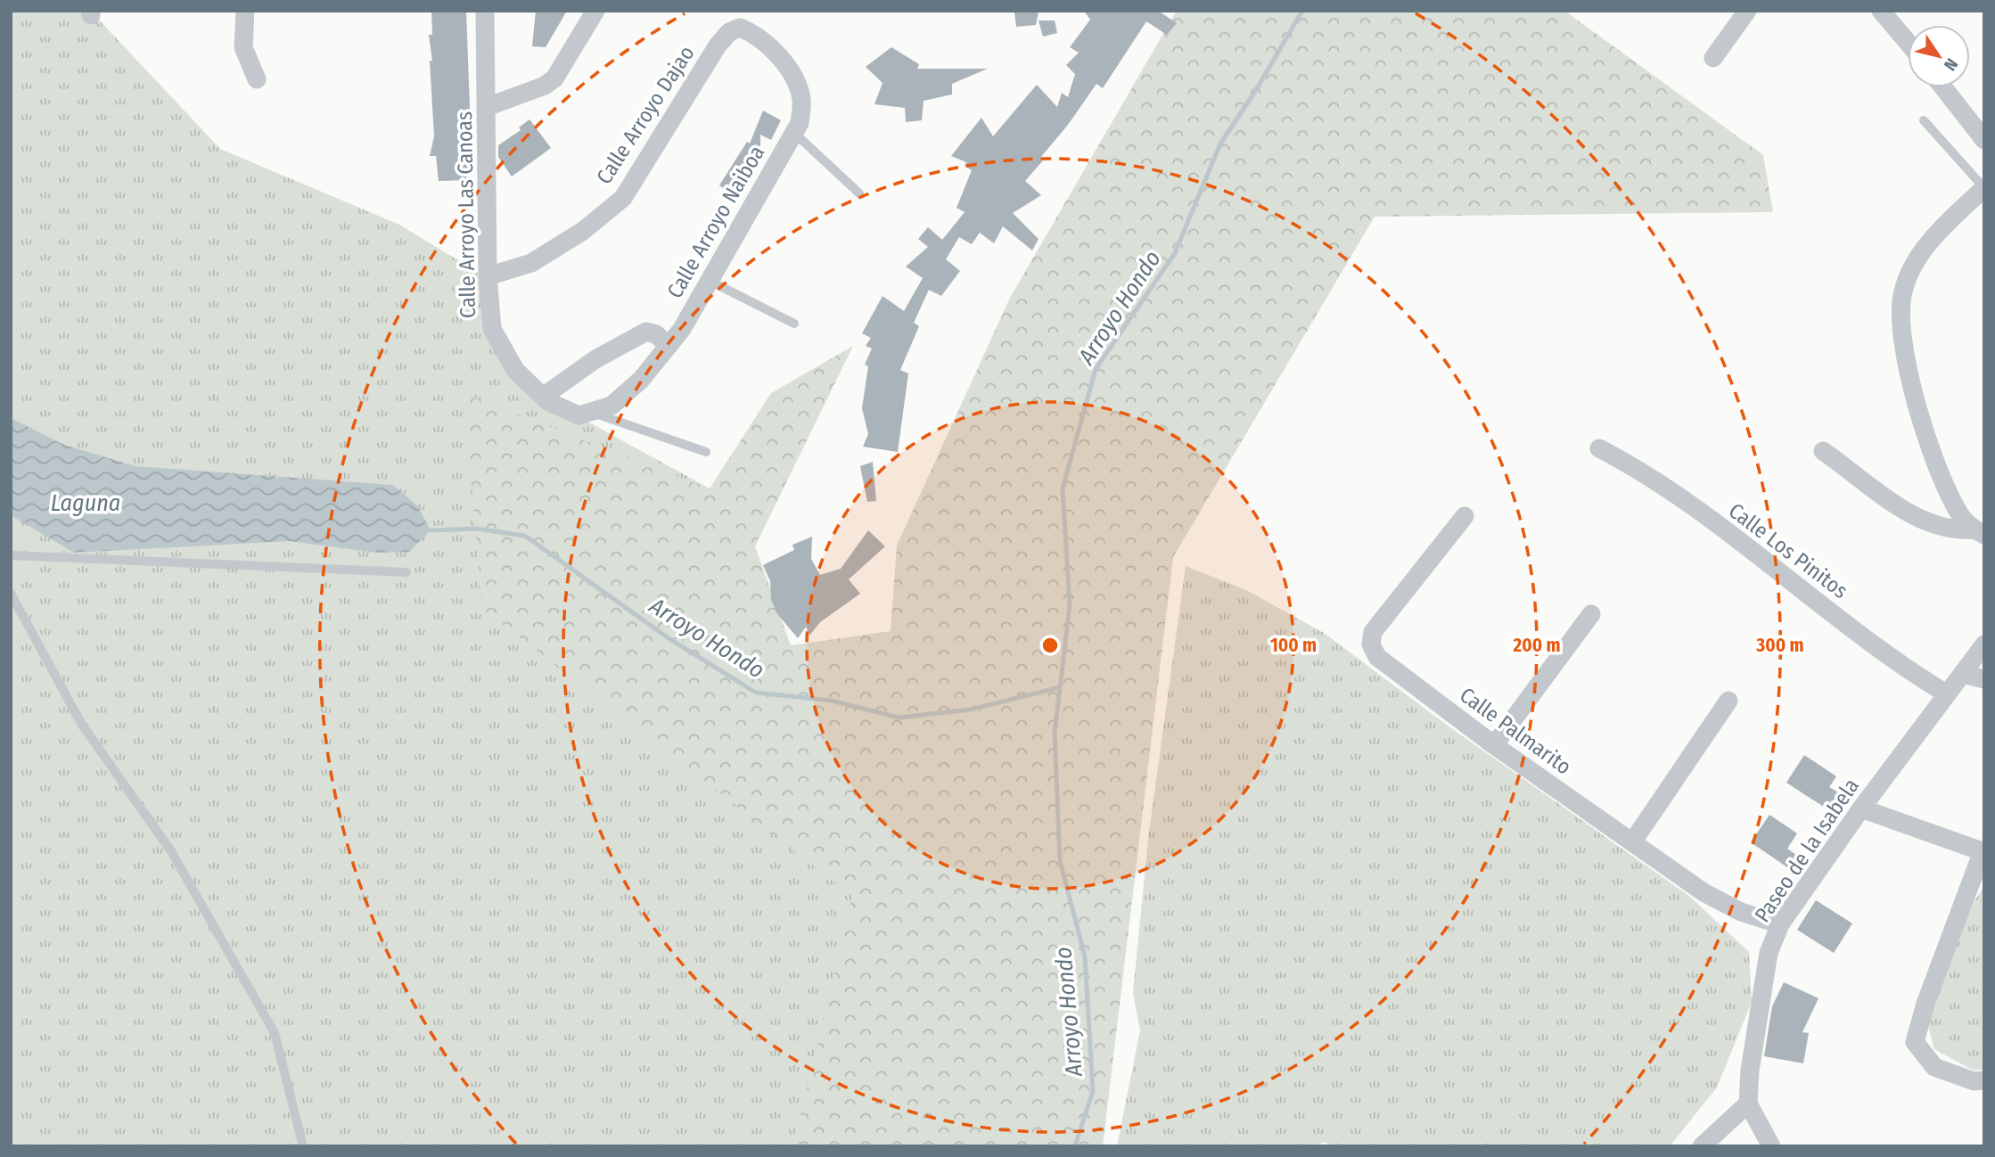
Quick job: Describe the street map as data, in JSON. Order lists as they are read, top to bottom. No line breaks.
{"streets":{"street":["Calle Arroyo Dajao","Calle Arroyo Las Canoas","Calle Arroyo Naiboa","Calle Los Pinitos","Calle Palmarito","Paseo de la Isabela"]},"crossings":[["Calle Arroyo Dajao","Calle Arroyo Las Canoas"],["Calle Arroyo Dajao","Calle Arroyo Naiboa"],["Calle Arroyo Las Canoas","Calle Arroyo Naiboa"],["Calle Los Pinitos","Paseo de la Isabela"],["Calle Palmarito","Paseo de la Isabela"]],"water":["Arroyo Hondo","Laguna"],"north":"bottom right","rings":["100 m","200 m","300 m"]}
